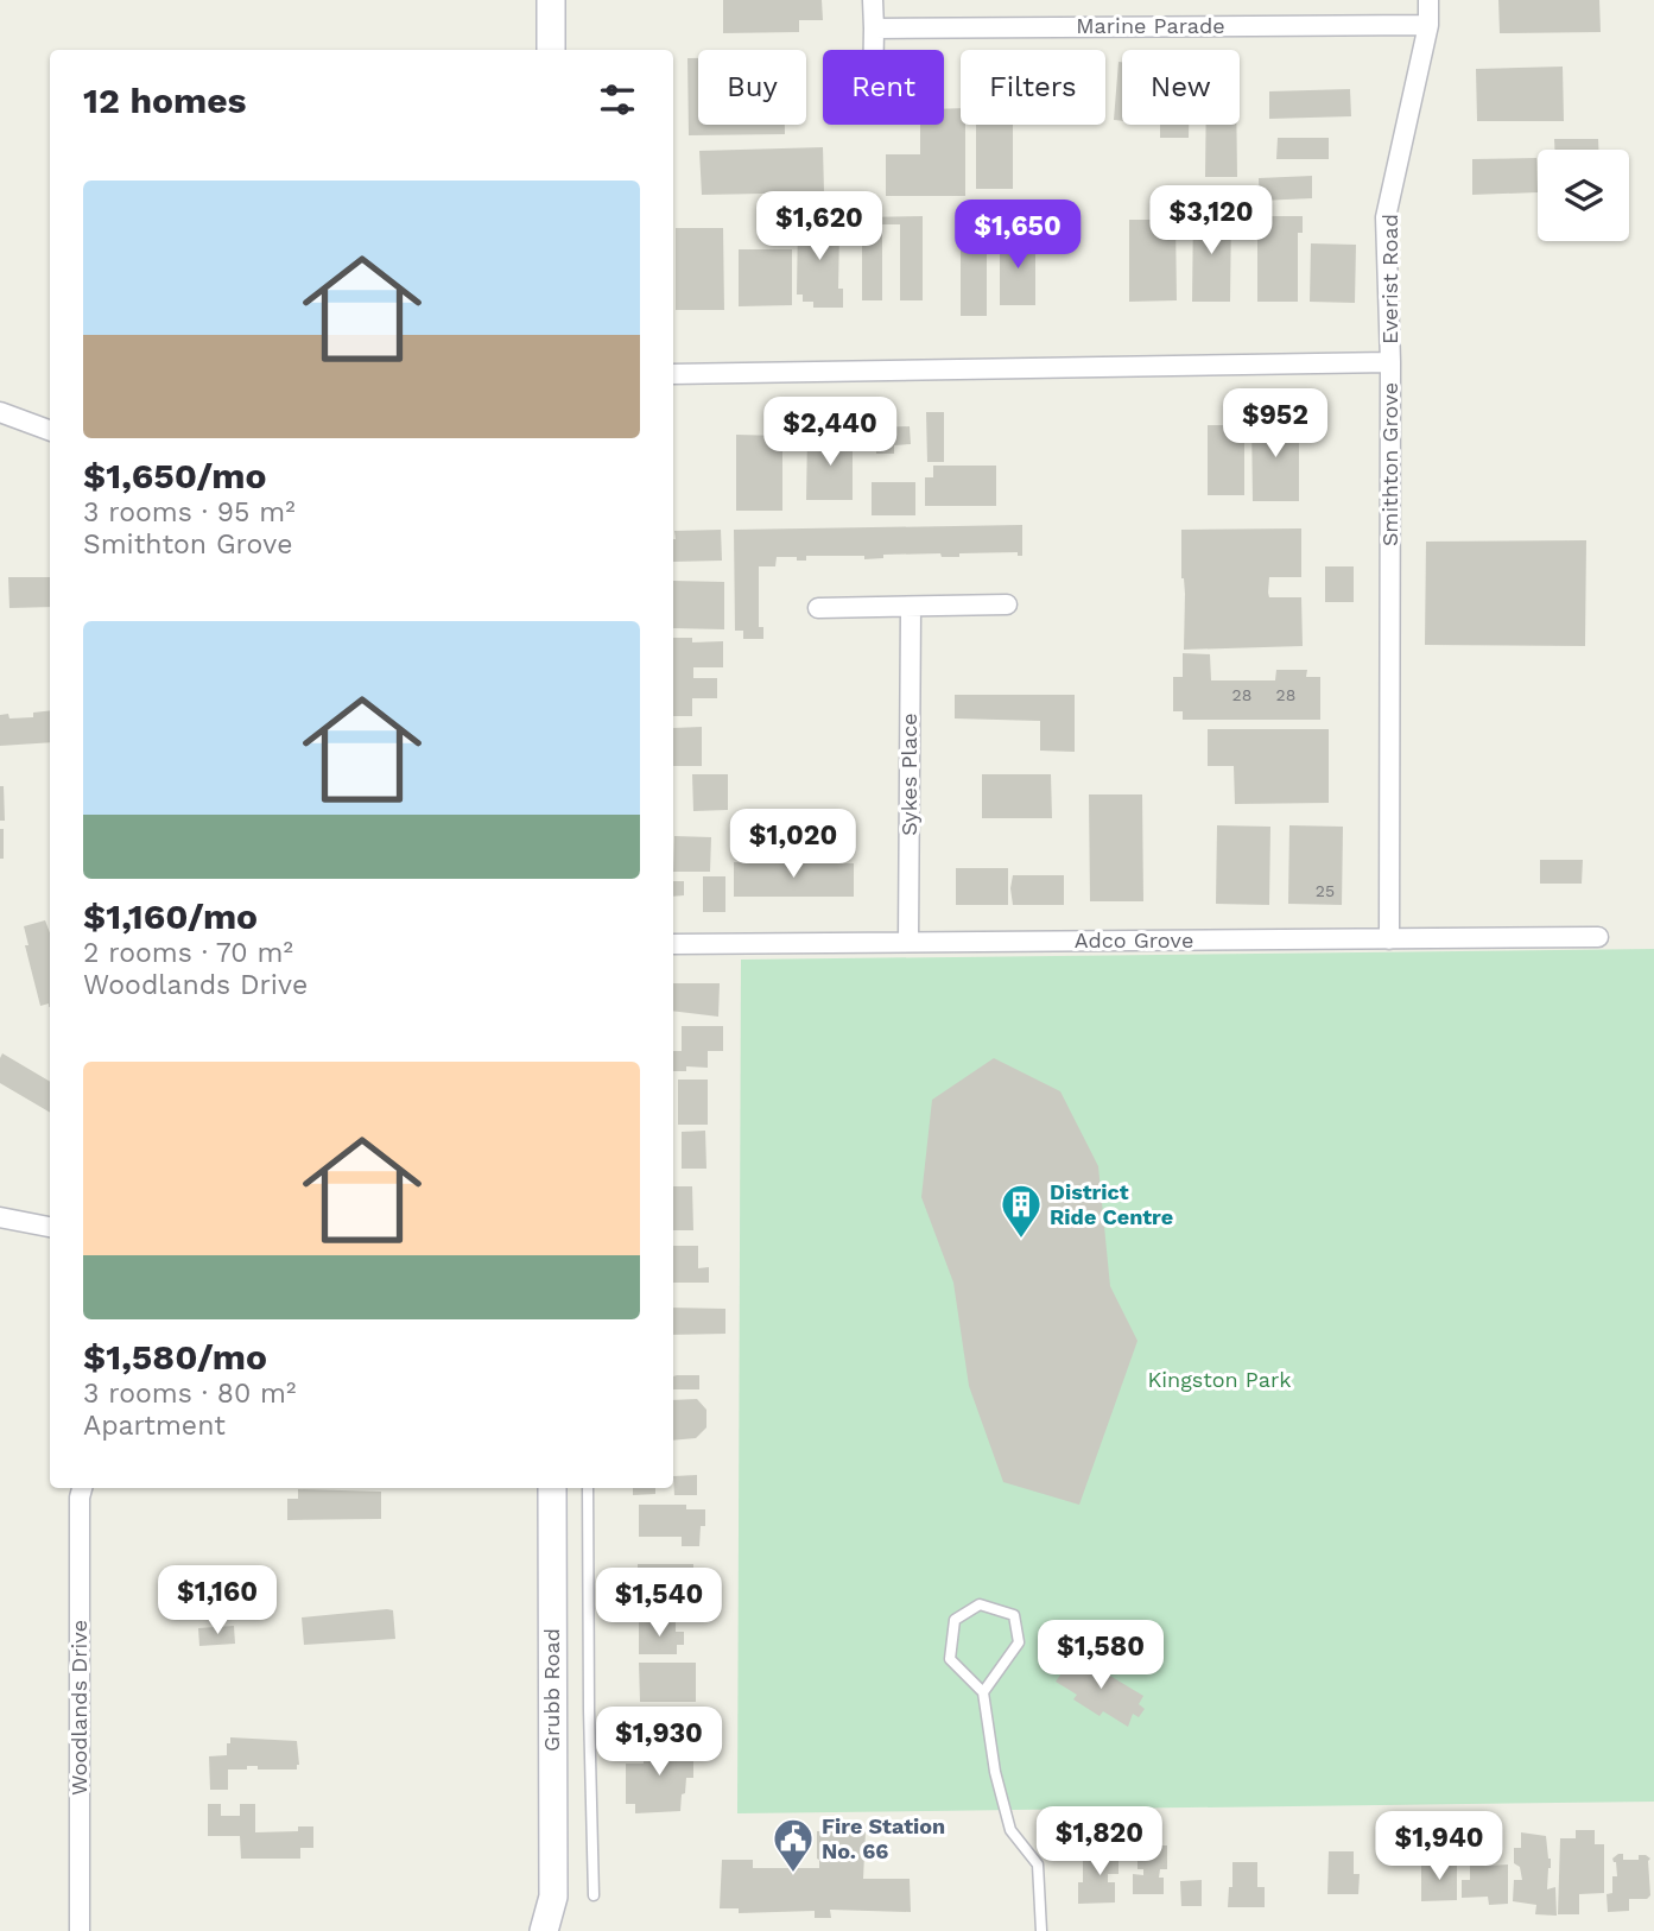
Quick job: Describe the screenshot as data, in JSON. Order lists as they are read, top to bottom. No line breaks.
{"streets":{"main road":["Grubb Road"],"street":["Marine Parade","Everist Road","Smithton Grove","Sykes Place","Adco Grove","Woodlands Drive"]},"crossings":[["Marine Parade","Everist Road"],["Everist Road","Smithton Grove"],["Smithton Grove","Adco Grove"],["Sykes Place","Adco Grove"]],"parks":["Kingston Park"],"places":{"building":["District Ride Centre"],"public building":["Fire Station No. 66"]},"house_numbers":["28","28","25"],"page":{"chip":["Buy","Rent","Filters","New"],"heading":"12 homes","list":[{"name":"$1,650/mo","note":"3 rooms · 95 m² · Smithton Grove"},{"name":"$1,160/mo","note":"2 rooms · 70 m² · Woodlands Drive"},{"name":"$1,580/mo","note":"3 rooms · 80 m² · Apartment"}],"price":["$3,120","$1,620","$1,650","$952","$2,440","$1,020","$1,160","$1,540","$1,580","$1,930","$1,820","$1,940"]}}
